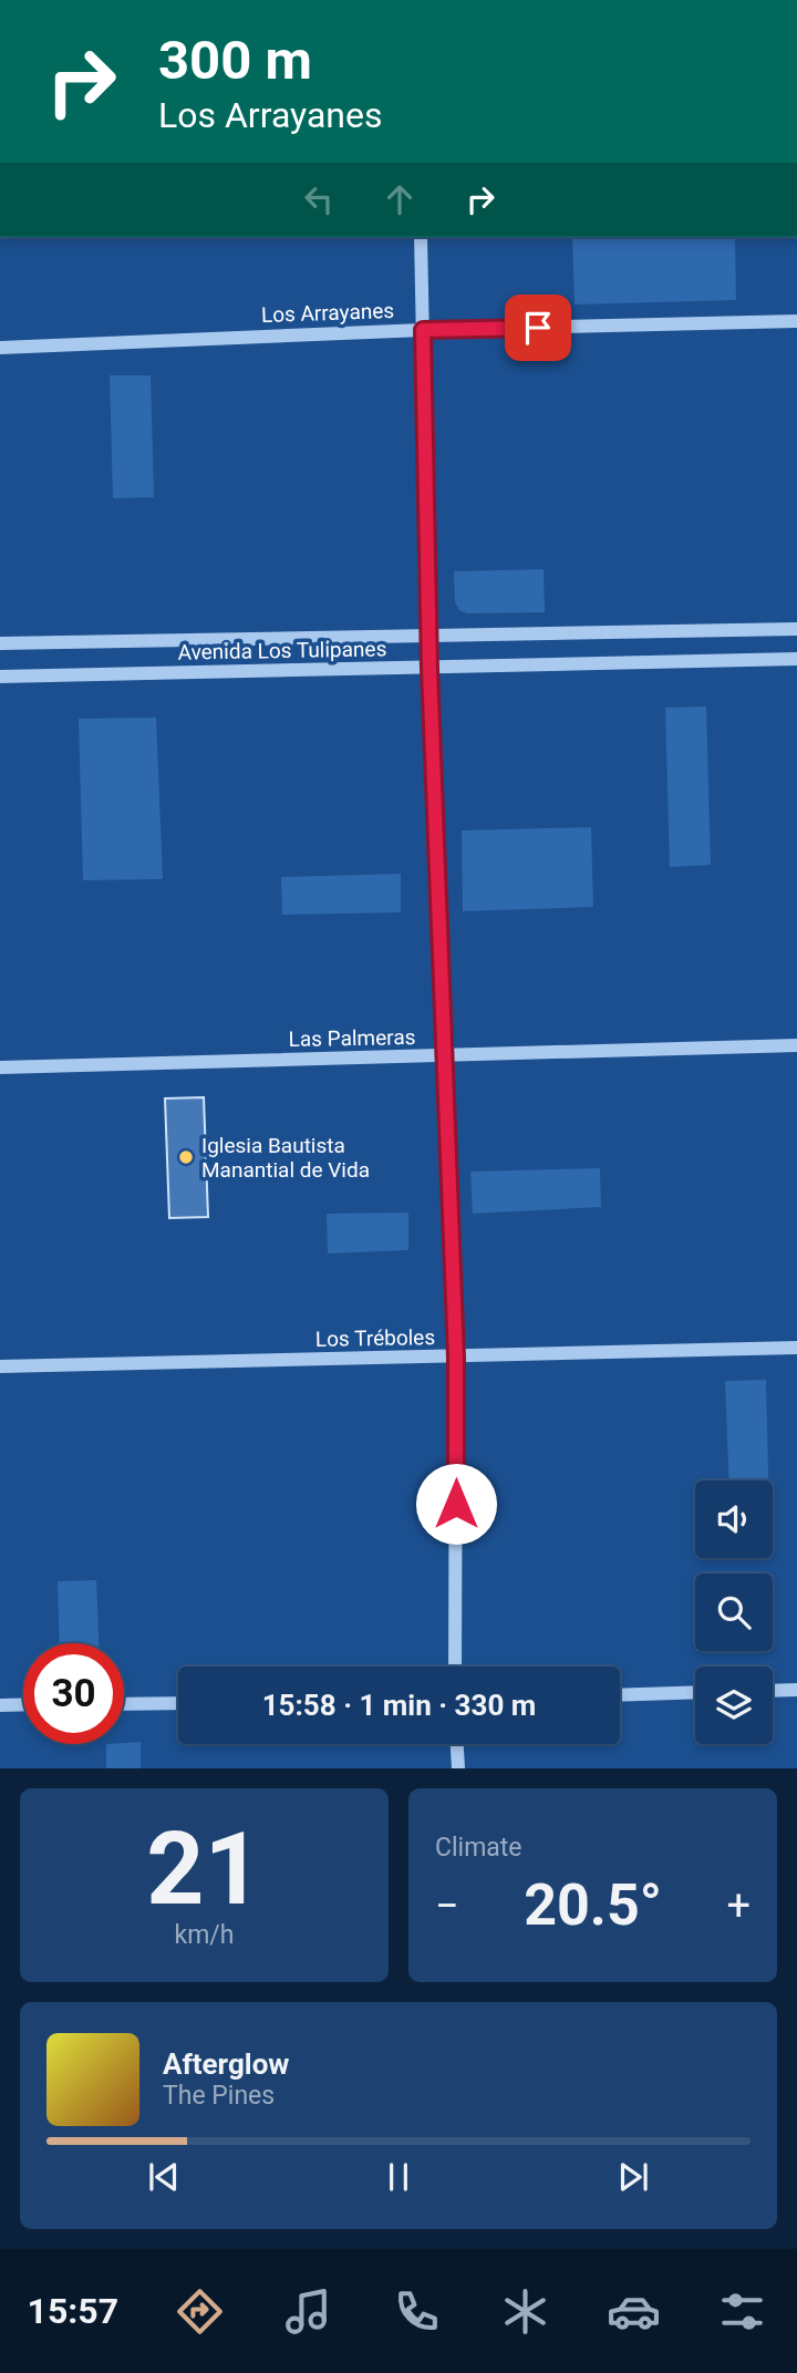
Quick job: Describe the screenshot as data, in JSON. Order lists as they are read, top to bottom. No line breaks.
{"streets":{"street":["Los Arrayanes","Avenida Los Tulipanes","Las Palmeras","Los Tréboles"]},"places":["Iglesia Bautista Manantial de Vida"],"page":{"turn":["300 m","Los Arrayanes"],"limit":"30","trip":"15:58 · 1 min · 330 m","tile":[["21","km/h"],"Climate"],"heat":["−","20.5°","+"],"song":["Afterglow","The Pines"],"tabs":"15:57"}}
